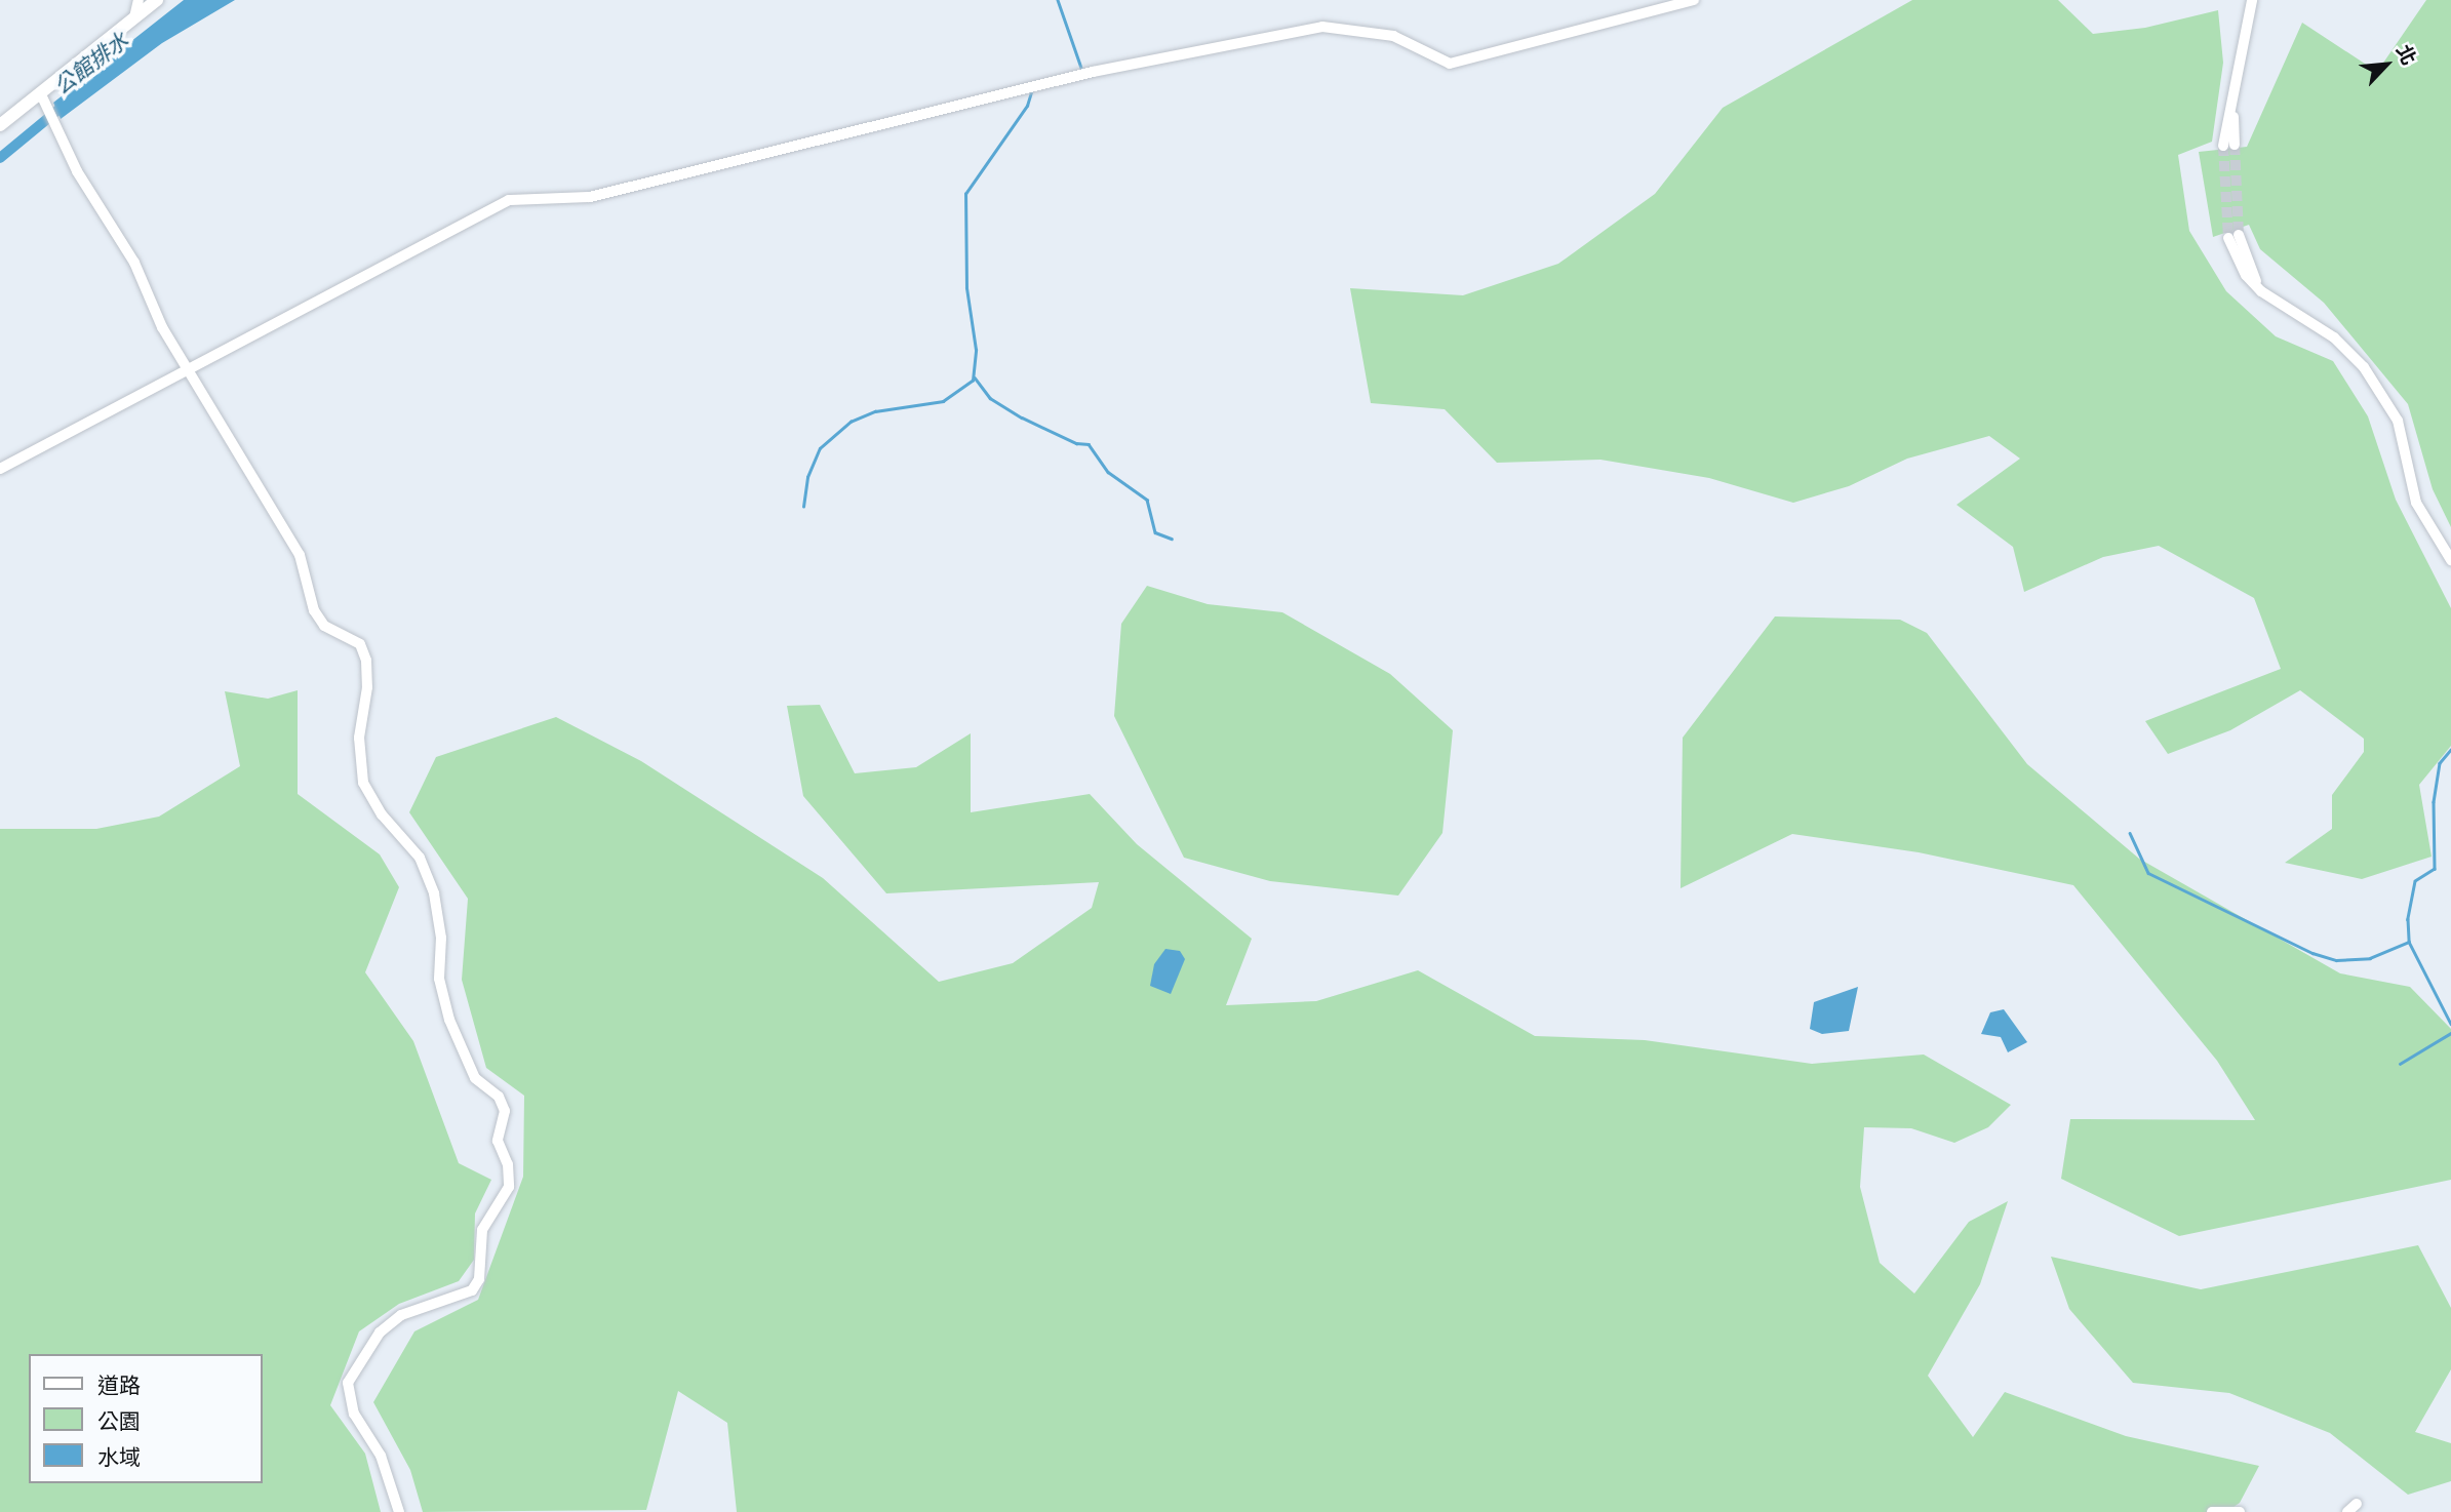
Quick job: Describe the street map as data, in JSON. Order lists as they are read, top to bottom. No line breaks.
{"water":["公館排水"],"legend":["道路","公園","水域"],"north":"top right"}
